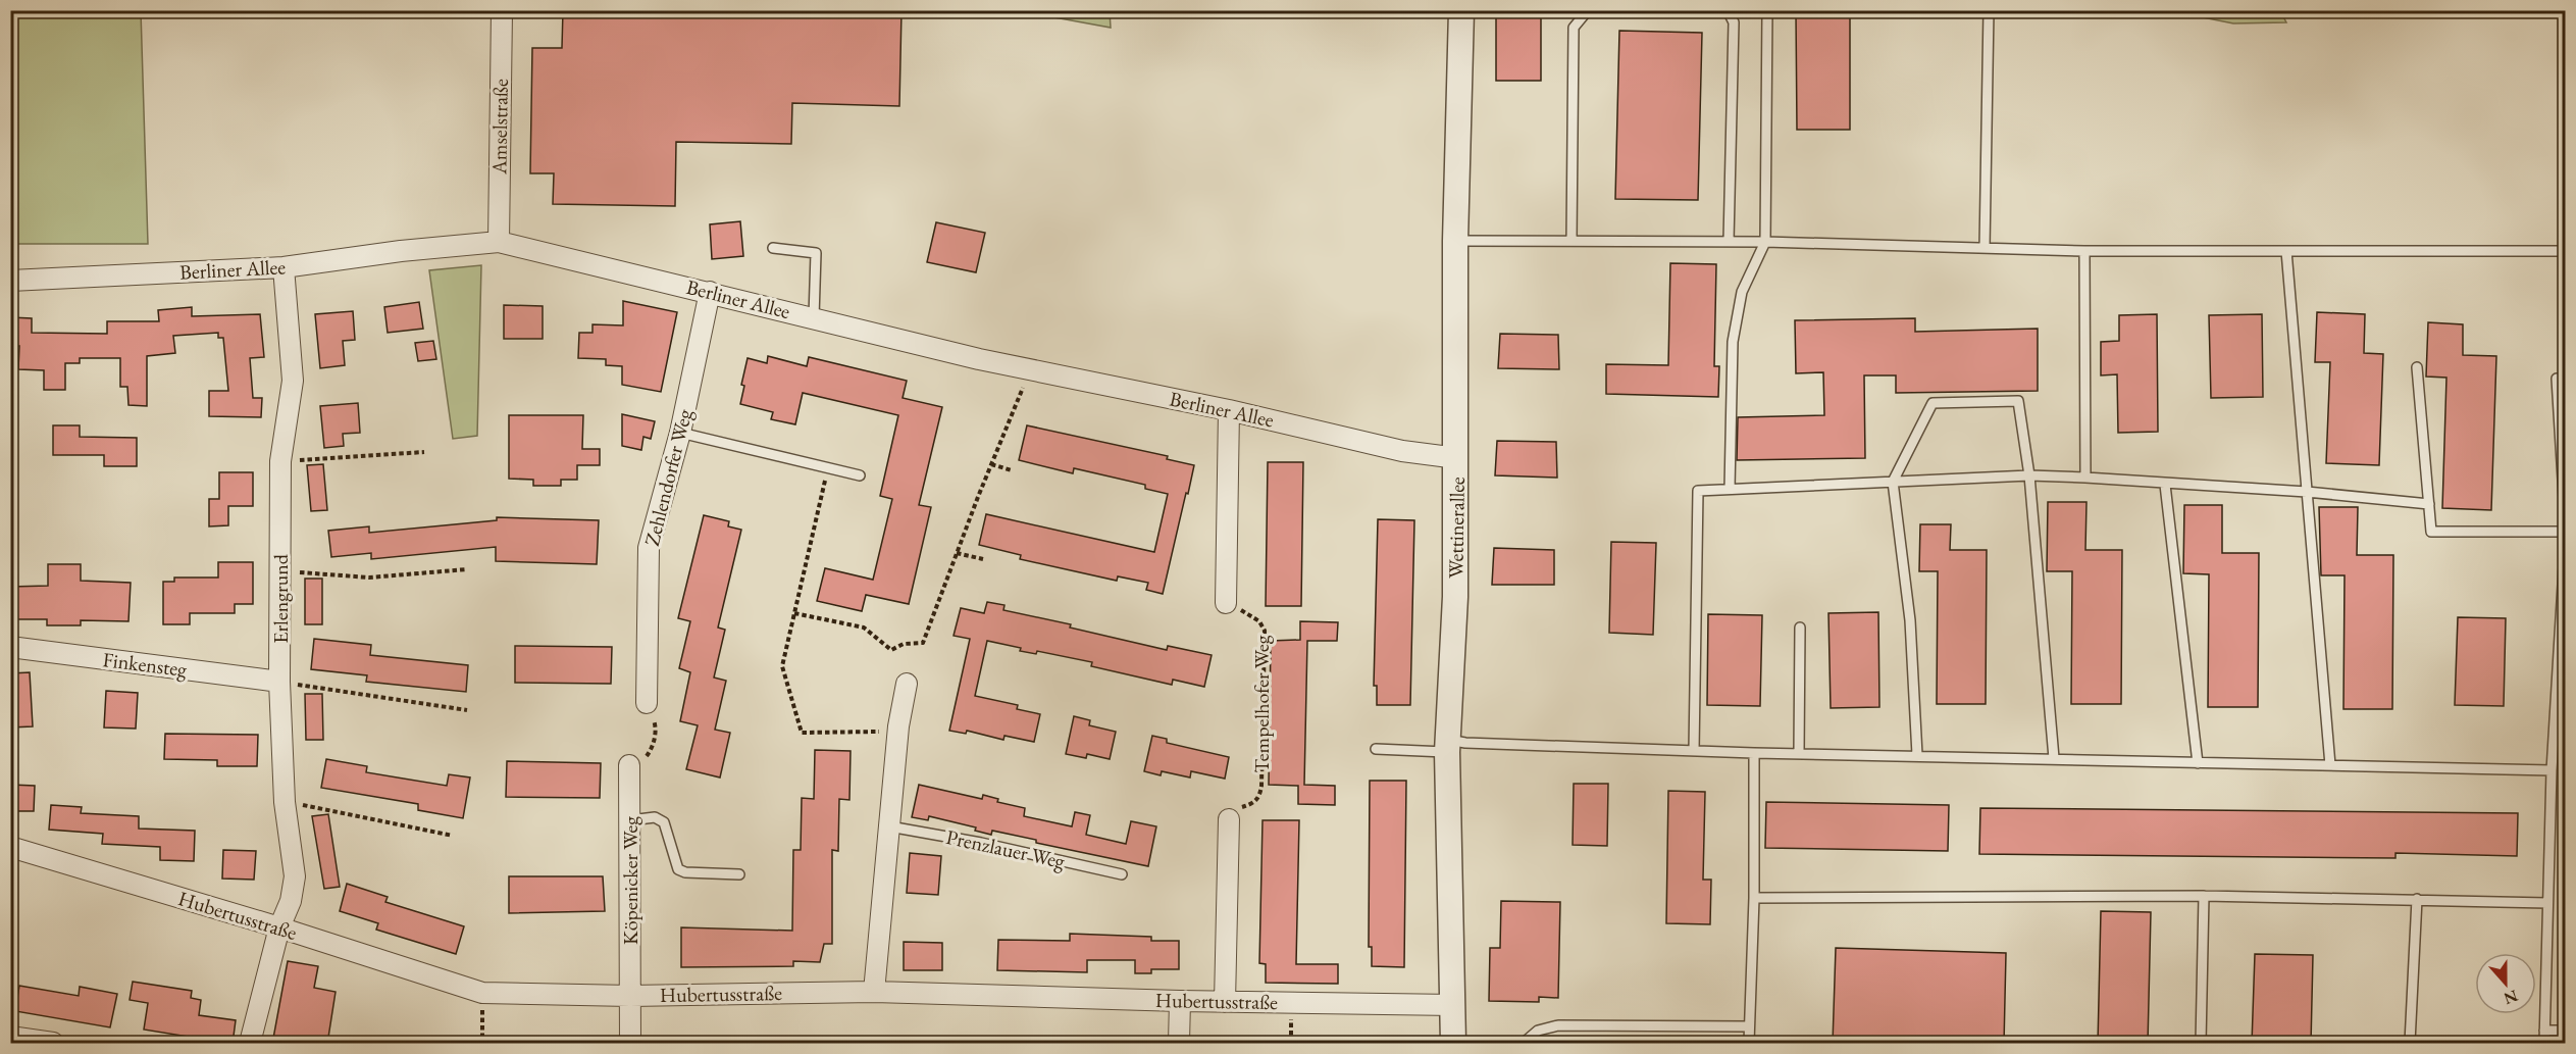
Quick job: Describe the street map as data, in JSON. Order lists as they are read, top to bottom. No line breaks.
{"streets":{"street":["Amselstraße","Berliner Allee","Zehlendorfer Weg","Wettinerallee","Erlengrund","Finkensteg","Köpenicker Weg","Hubertusstraße"],"lane":["Prenzlauer Weg"],"path":["Tempelhofer Weg"]},"crossings":[["Amselstraße","Berliner Allee"],["Berliner Allee","Zehlendorfer Weg"],["Berliner Allee","Wettinerallee"],["Berliner Allee","Erlengrund"],["Wettinerallee","Hubertusstraße"],["Erlengrund","Finkensteg"],["Erlengrund","Hubertusstraße"],["Köpenicker Weg","Hubertusstraße"]],"north":"bottom"}
